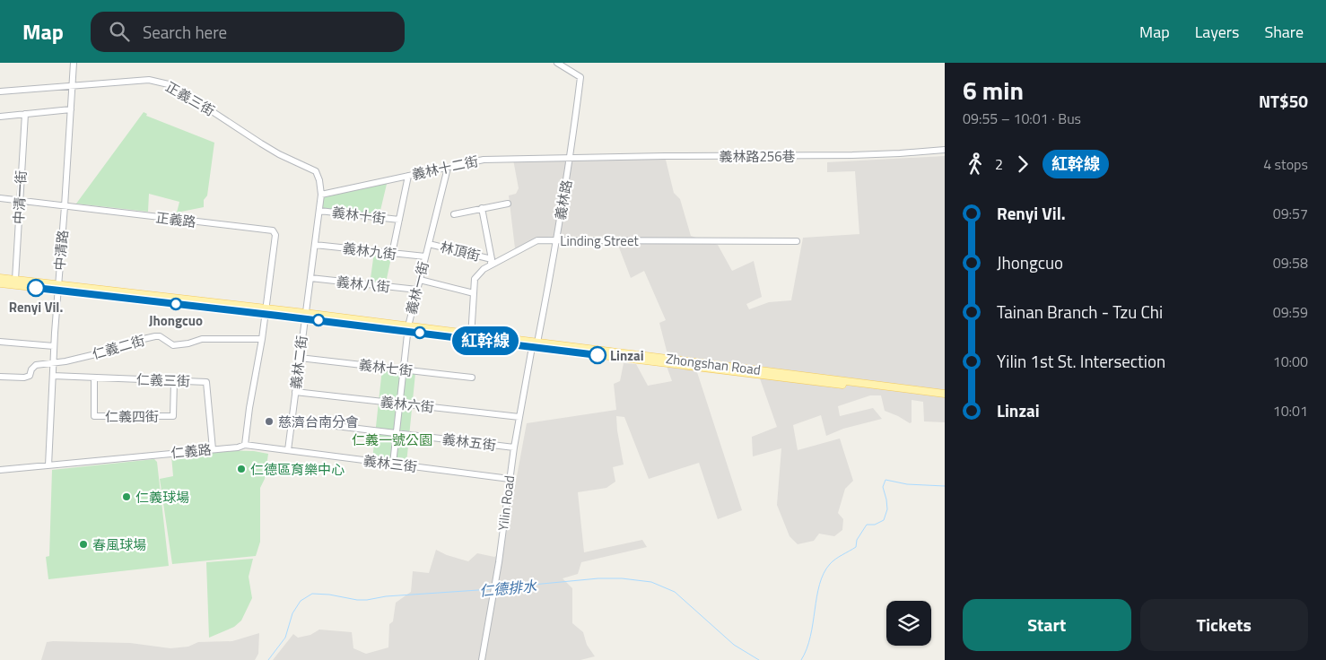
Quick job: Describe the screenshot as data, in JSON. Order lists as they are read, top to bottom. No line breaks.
{"streets":{"main road":["Zhongshan Road"],"street":["正義三街","義林路256巷","義林十二街","中清一街","義林路","義林十街","正義路","Linding Street","中清路","義林九街","林頂街","義林八街","義林一街","仁義二街","義林二街","義林七街","仁義三街","義林六街","仁義四街","義林五街","仁義路","義林三街","Yilin Road"]},"crossings":[["正義三街","義林十二街"],["正義三街","中清路"],["正義三街","義林二街"],["義林路256巷","義林十二街"],["義林路256巷","義林路"],["義林十二街","義林路"],["義林十二街","義林一街"],["義林十二街","義林二街"],["中清一街","正義路"],["中清一街","Zhongshan Road"],["義林路","Linding Street"],["義林路","Zhongshan Road"],["義林路","Yilin Road"],["義林十街","義林二街"],["正義路","中清路"],["正義路","Zhongshan Road"],["Linding Street","林頂街"],["Linding Street","Zhongshan Road"],["中清路","仁義二街"],["中清路","Zhongshan Road"],["中清路","仁義三街"],["中清路","仁義路"],["義林九街","義林一街"],["義林九街","義林二街"],["林頂街","義林一街"],["義林八街","義林一街"],["義林八街","義林二街"],["義林一街","Zhongshan Road"],["義林一街","義林七街"],["義林一街","義林六街"],["義林一街","義林五街"],["義林一街","義林三街"],["義林二街","Zhongshan Road"],["義林二街","義林七街"],["義林二街","義林六街"],["義林二街","義林五街"],["義林二街","義林三街"],["Zhongshan Road","Yilin Road"],["仁義三街","仁義四街"],["仁義三街","仁義路"],["義林六街","Yilin Road"],["義林五街","Yilin Road"],["仁義路","義林三街"],["義林三街","Yilin Road"]],"water":["仁德排水"],"parks":["仁義一號公園"],"places":["Renyi Vil.","Jhongcuo","Linzai","慈濟台南分會","仁德區育樂中心","仁義球場","春風球場"],"lines":["bus line 紅幹線"],"page":{"header":"Map","search":"Search here","nav":["Map","Layers","Share"],"on_map":"紅幹線","heading":["6 min","09:55 – 10:01 · Bus","NT$50"],"legs":["2","紅幹線","4 stops"],"list":[{"name":"Renyi Vil.","value":"09:57"},{"name":"Jhongcuo","value":"09:58"},{"name":"Tainan Branch - Tzu Chi","value":"09:59"},{"name":"Yilin 1st St. Intersection","value":"10:00"},{"name":"Linzai","value":"10:01"}],"buttons":["Start","Tickets"]}}
